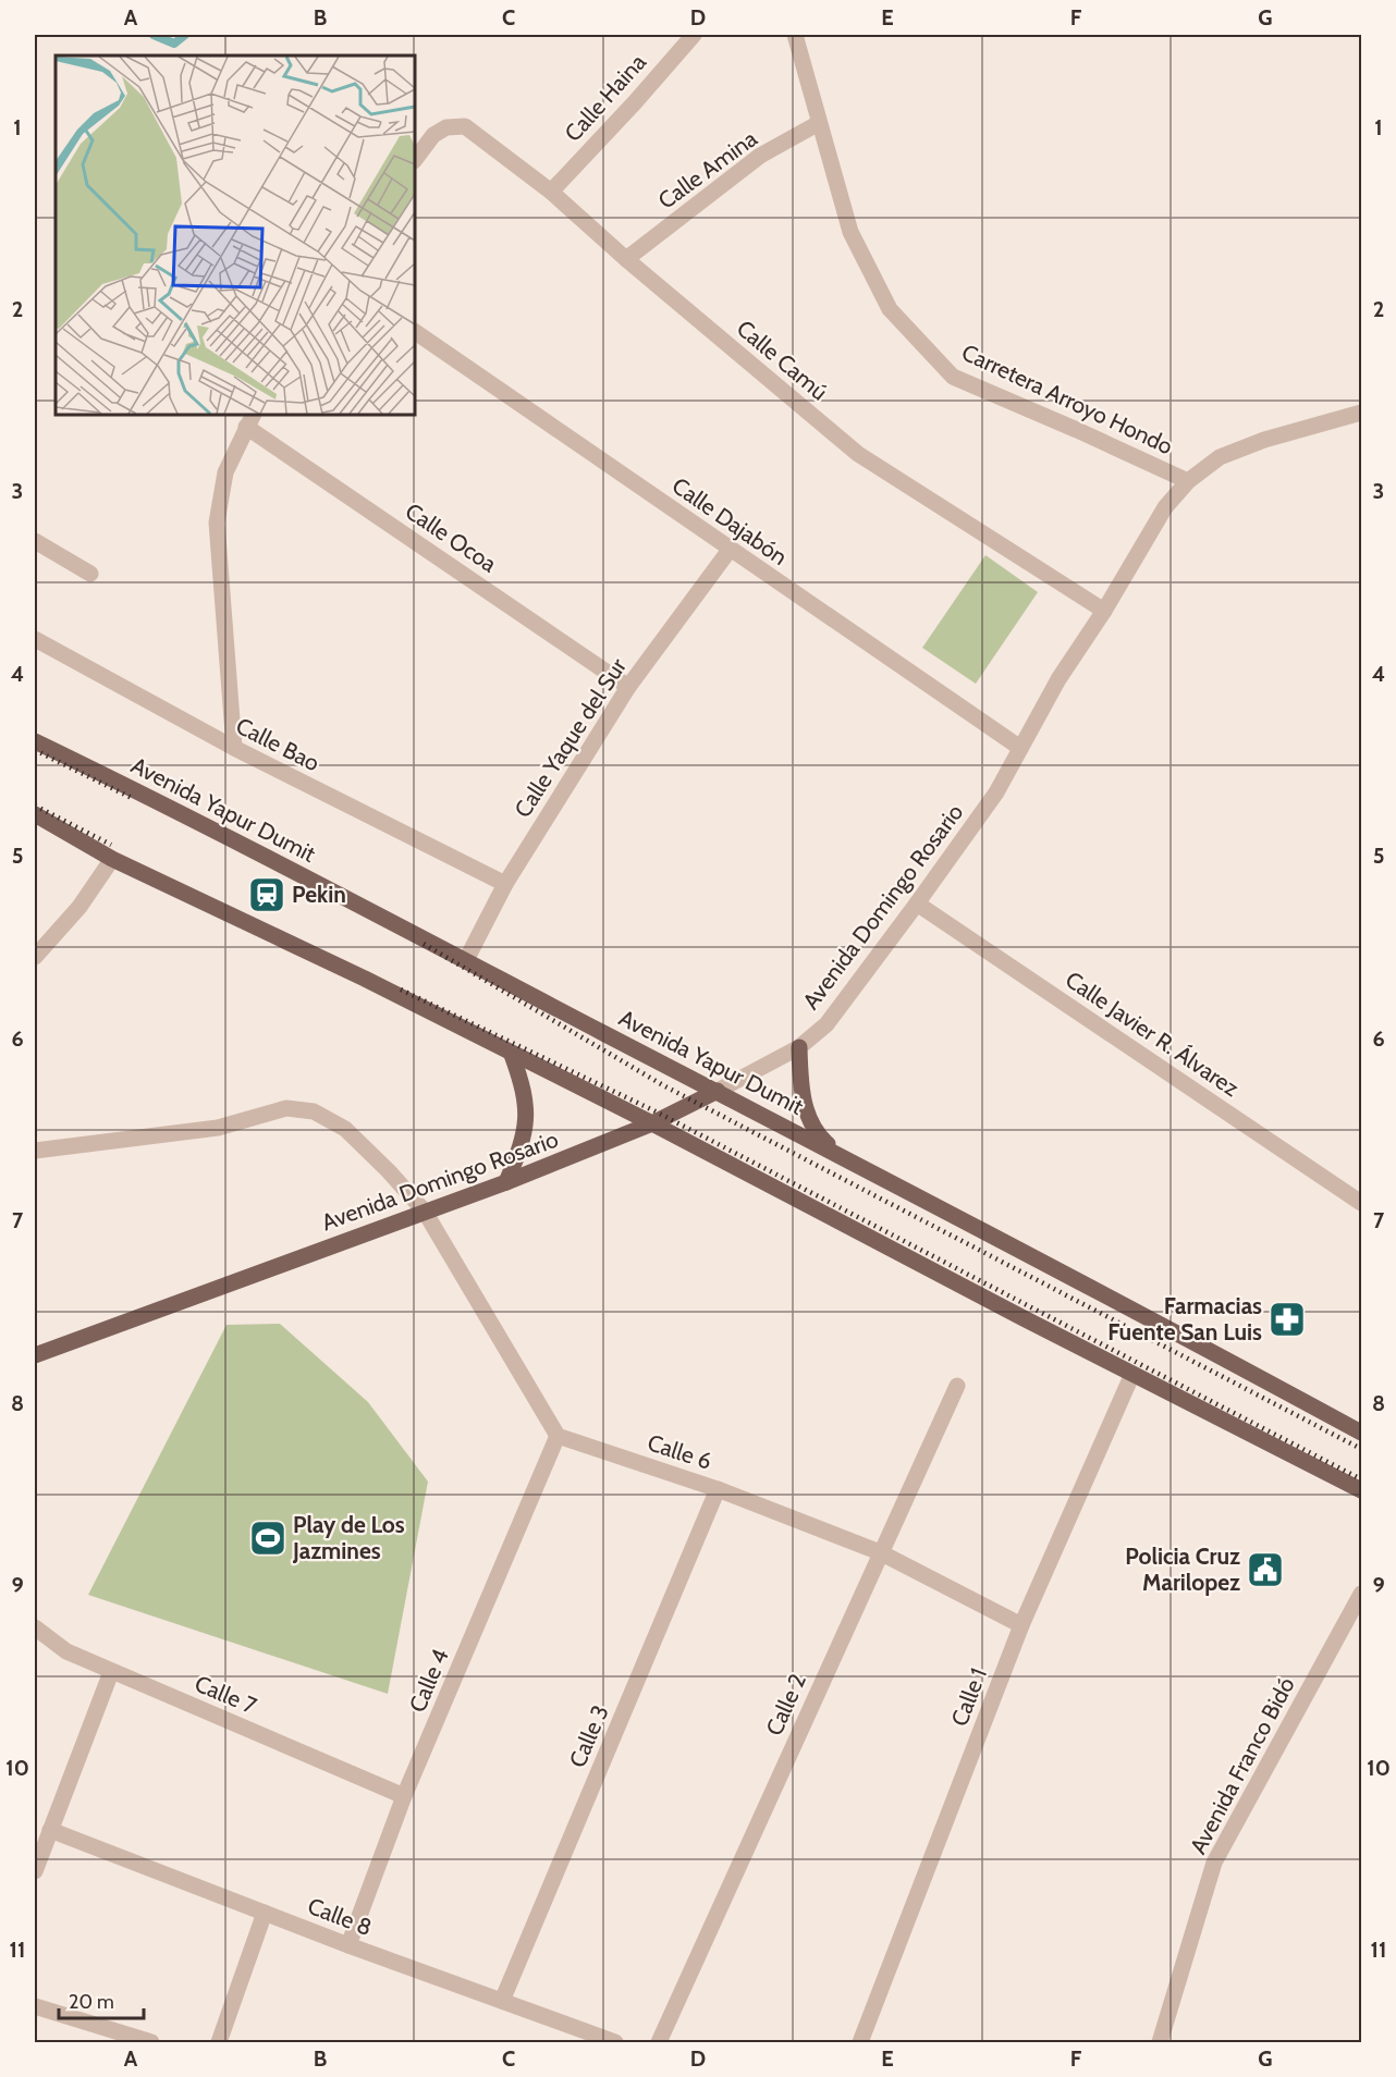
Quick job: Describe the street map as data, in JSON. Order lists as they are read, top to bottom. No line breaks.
{"streets":{"main road":["Avenida Yapur Dumit","Avenida Domingo Rosario"],"street":["Calle Haina","Calle Amina","Calle Camú","Carretera Arroyo Hondo","Calle Dajabón","Calle Ocoa","Calle Yaque del Sur","Calle Bao","Calle Javier R. Álvarez","Calle 6","Calle 4","Calle 7","Calle 1","Calle 2","Calle 3","Avenida Franco Bidó","Calle 8"]},"crossings":[["Calle Haina","Calle Camú"],["Calle Amina","Calle Camú"],["Calle Amina","Carretera Arroyo Hondo"],["Calle Camú","Avenida Domingo Rosario"],["Carretera Arroyo Hondo","Avenida Domingo Rosario"],["Calle Dajabón","Calle Yaque del Sur"],["Calle Dajabón","Avenida Domingo Rosario"],["Calle Ocoa","Calle Yaque del Sur"],["Calle Yaque del Sur","Calle Bao"],["Calle Yaque del Sur","Avenida Yapur Dumit"],["Avenida Yapur Dumit","Avenida Domingo Rosario"],["Avenida Domingo Rosario","Calle Javier R. Álvarez"],["Calle 6","Calle 4"],["Calle 6","Calle 1"],["Calle 6","Calle 2"],["Calle 6","Calle 3"],["Calle 4","Calle 7"],["Calle 4","Calle 8"],["Calle 3","Calle 8"]],"places":{"station":["Pekin"],"pharmacy":["Farmacias Fuente San Luis"],"sports":["Play de Los Jazmines"],"public building":["Policia Cruz Marilopez"]},"scale_bar":"20 m","grid":{"columns":["A","B","C","D","E","F","G"],"rows":["1","2","3","4","5","6","7","8","9","10","11"]}}
